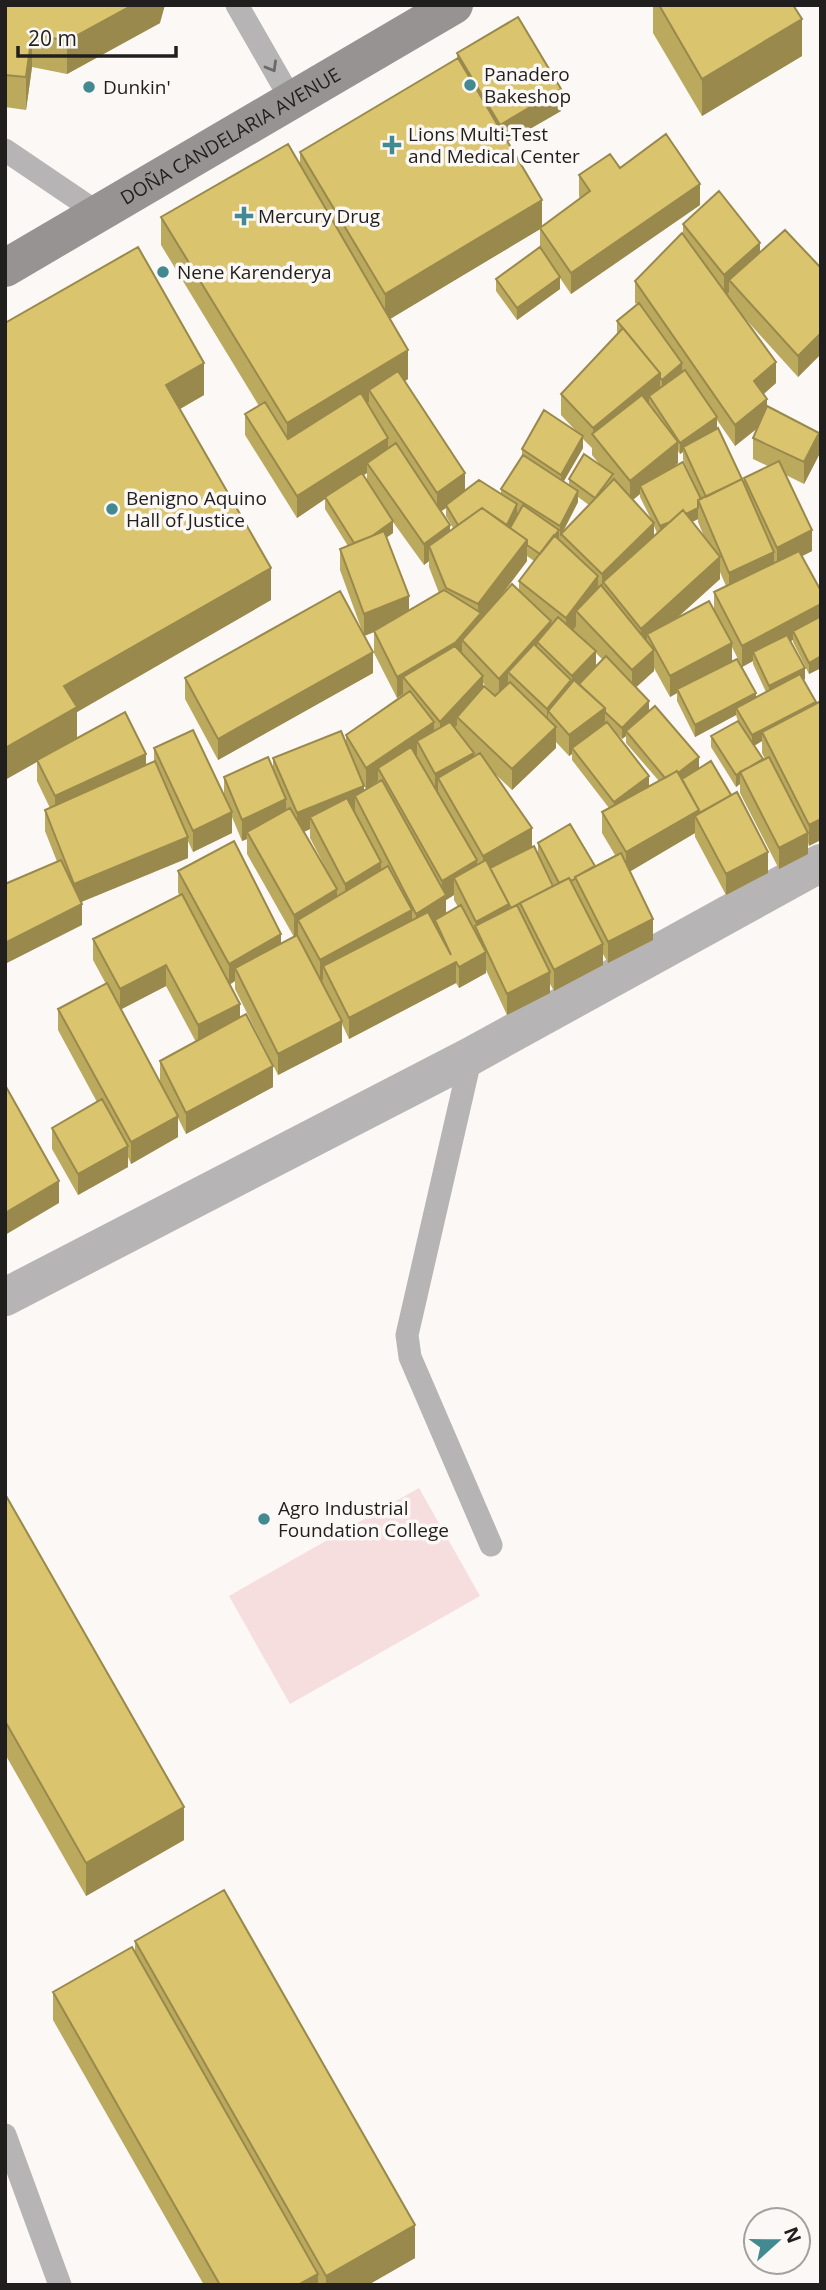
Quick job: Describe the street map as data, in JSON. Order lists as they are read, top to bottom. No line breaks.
{"streets":{"street":["DOÑA CANDELARIA AVENUE"]},"places":{"other":["Panadero Bakeshop","Dunkin'","Nene Karenderya","Benigno Aquino Hall of Justice","Agro Industrial Foundation College"],"health":["Lions Multi-Test and Medical Center","Mercury Drug"]},"scale_bar":"20 m","north":"right"}
